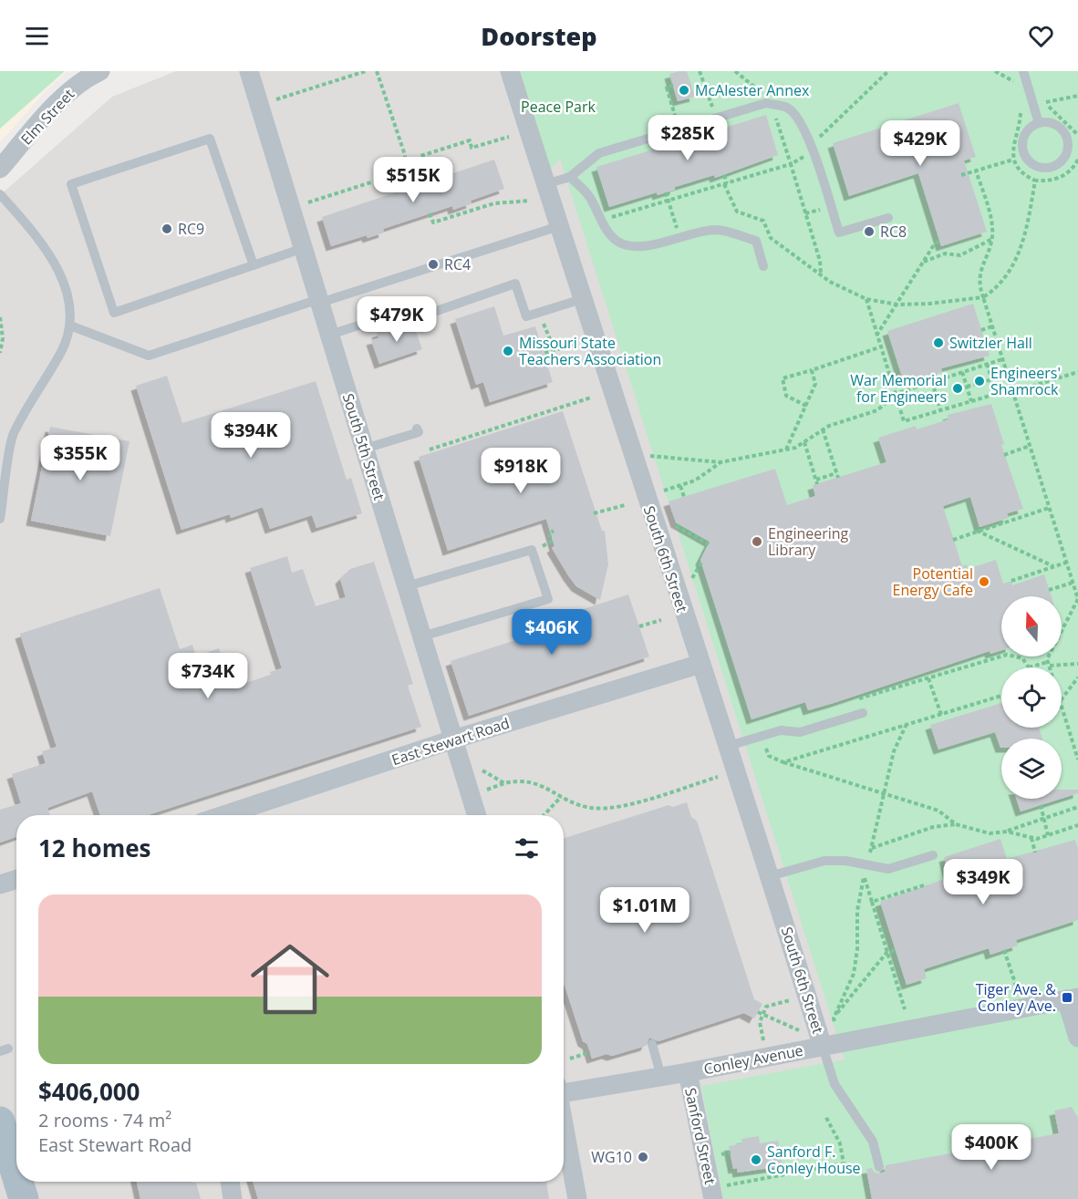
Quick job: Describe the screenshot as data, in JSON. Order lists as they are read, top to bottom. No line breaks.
{"streets":{"street":["Elm Street","South 5th Street","South 6th Street","East Stewart Road","Conley Avenue","Sanford Street"]},"crossings":[["South 5th Street","East Stewart Road"],["South 6th Street","East Stewart Road"],["South 6th Street","Conley Avenue"],["Conley Avenue","Sanford Street"]],"parks":["Peace Park"],"places":{"other":["McAlester Annex","RC9","RC8","RC4","Switzler Hall","Missouri State Teachers Association","Engineers' Shamrock","War Memorial for Engineers","Engineering Library","Potential Energy Cafe","WG10","Sanford F. Conley House"],"transit":["Tiger Ave. & Conley Ave."]},"north":"top","page":{"header":"Doorstep","price":["$285K","$429K","$515K","$479K","$394K","$355K","$918K","$406K","$734K","$349K","$1.01M","$400K"],"heading":"12 homes","list":[{"name":"$406,000","note":"2 rooms · 74 m² · East Stewart Road"}]}}
